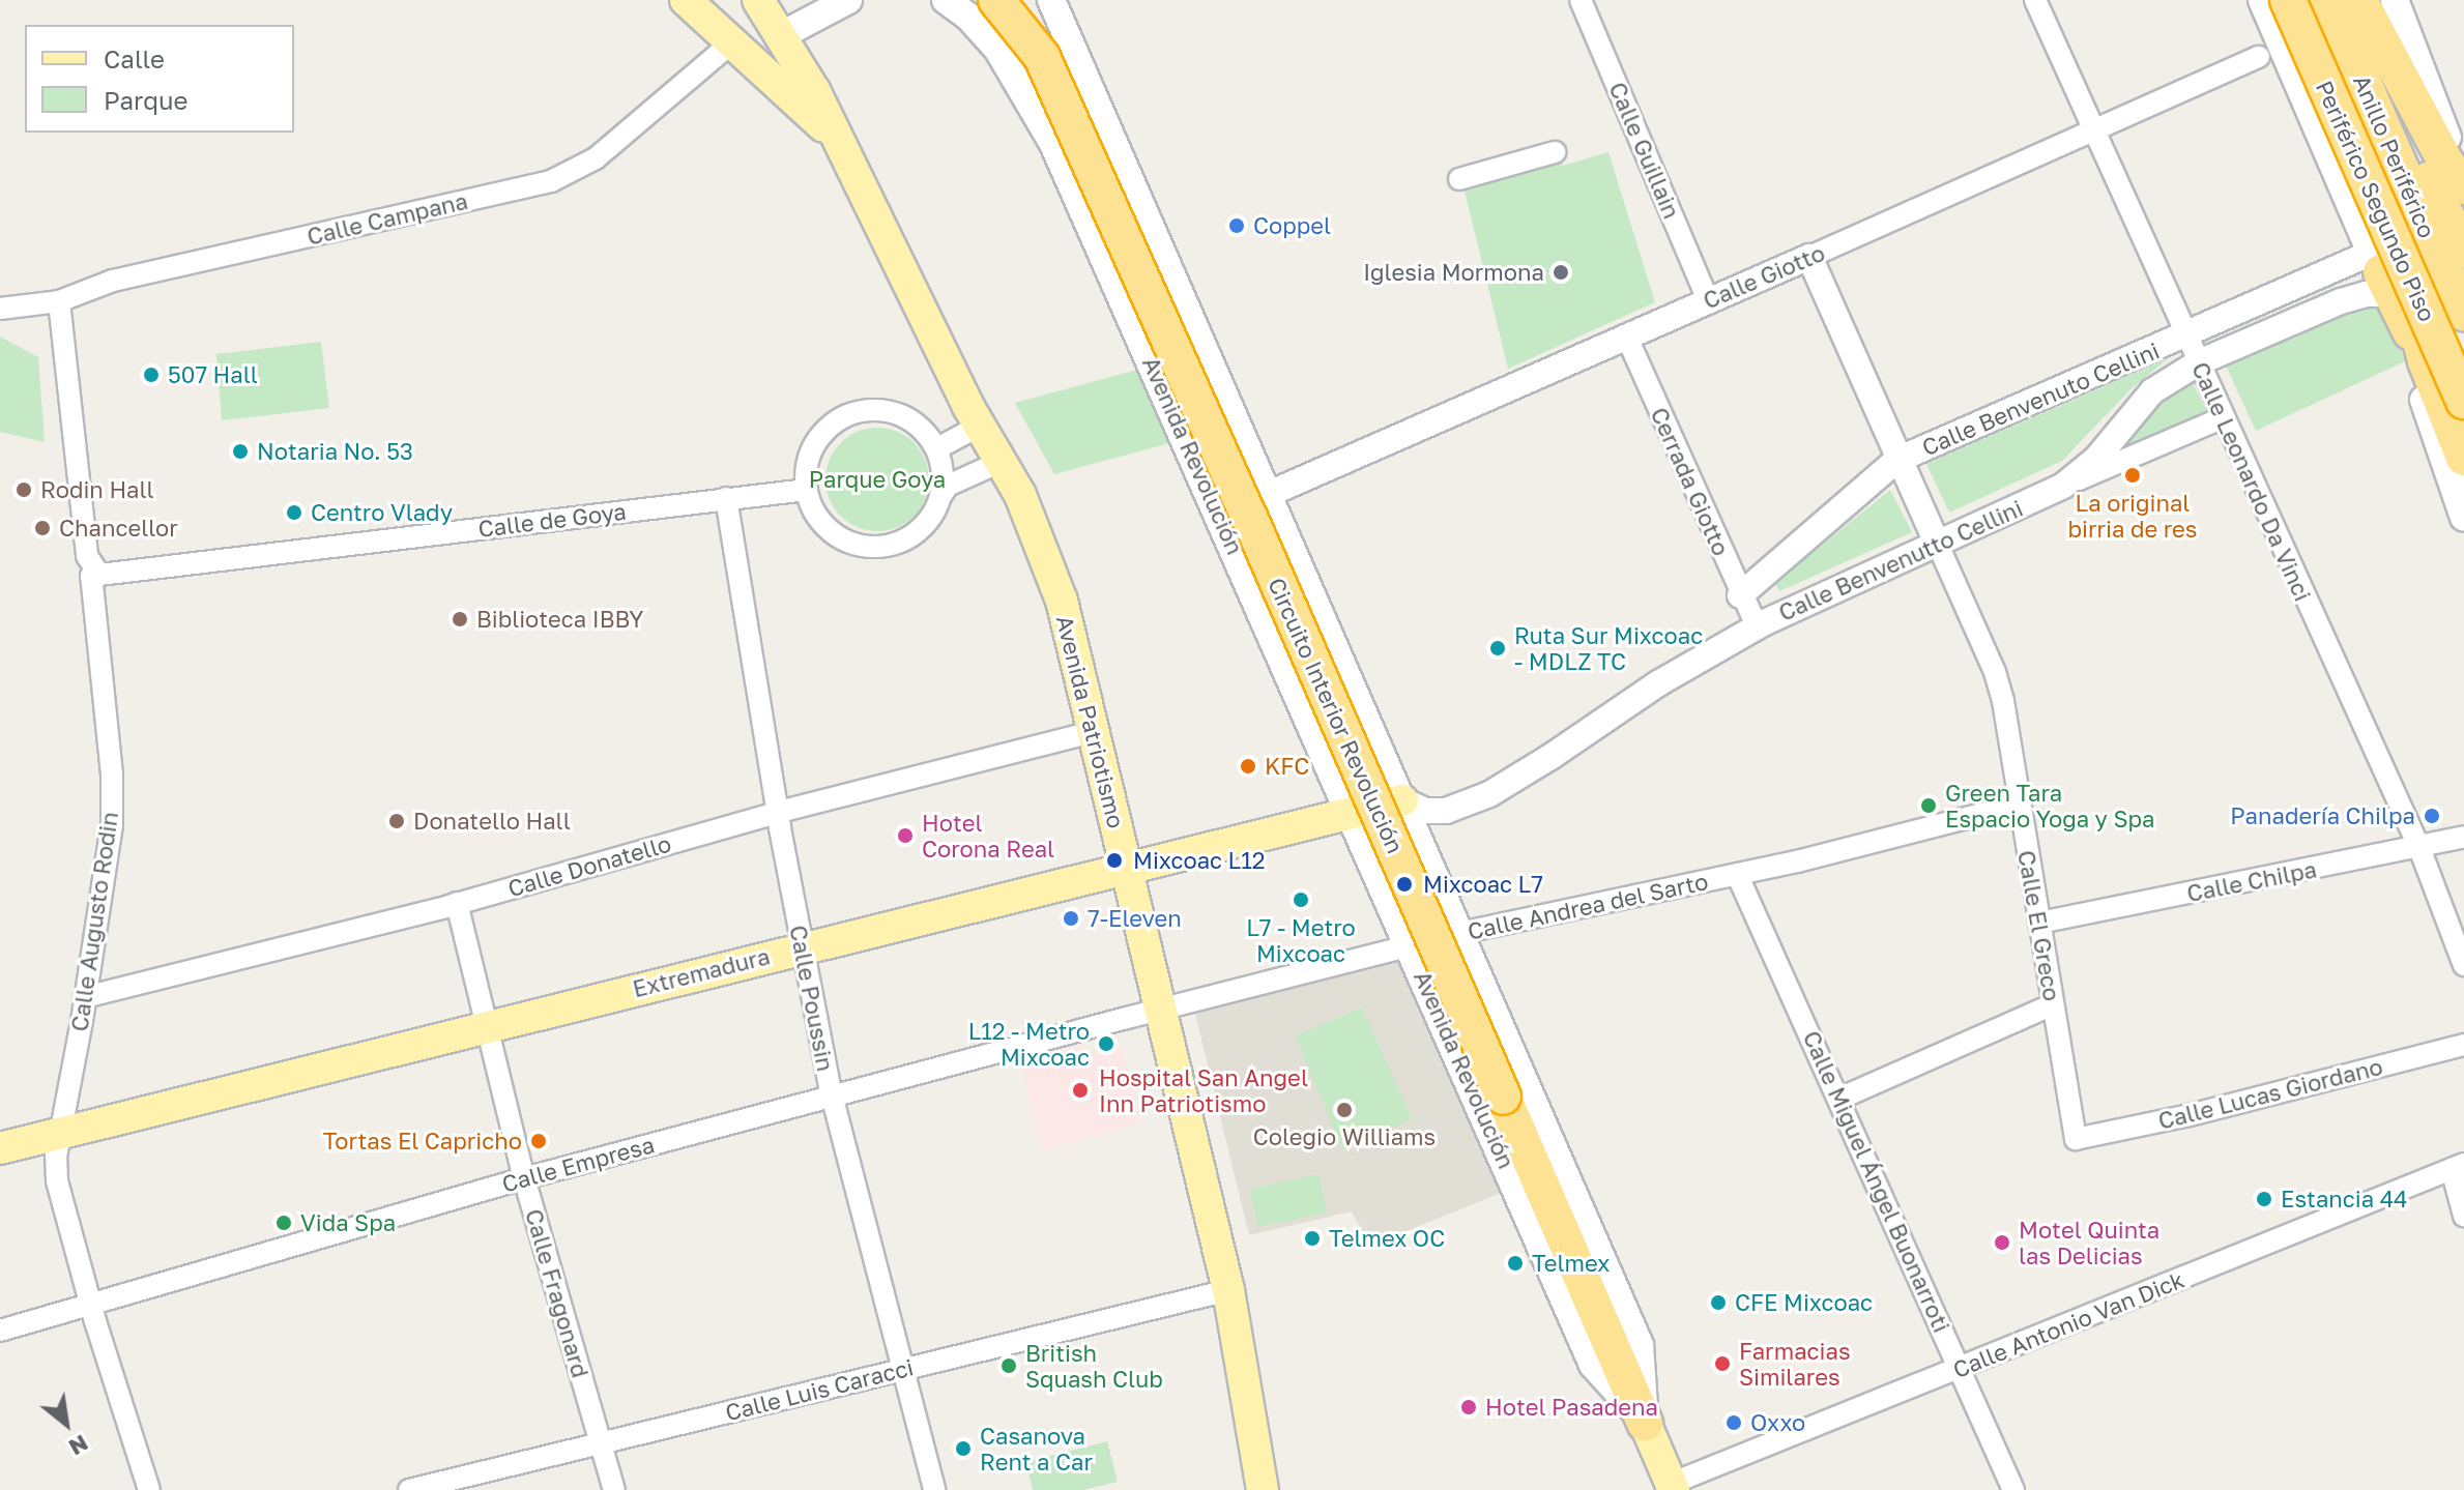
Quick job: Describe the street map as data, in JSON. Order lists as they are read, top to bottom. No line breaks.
{"streets":{"highway":["Anillo Periférico","Periférico Segundo Piso","Circuito Interior Revolución"],"main road":["Avenida Revolución","Avenida Patriotismo","Extremadura"],"street":["Calle Guillain","Calle Campana","Calle Giotto","Calle Benvenuto Cellini","Cerrada Giotto","Calle Leonardo Da Vinci","Calle de Goya","Calle Benvenutto Cellini","Calle Donatello","Calle Chilpa","Calle Andrea del Sarto","Calle Augusto Rodin","Calle El Greco","Calle Poussin","Calle Lucas Giordano","Calle Empresa","Calle Miguel Ángel Buonarroti","Calle Fragonard","Calle Antonio Van Dick","Calle Luis Caracci"]},"crossings":[["Calle Guillain","Calle Giotto"],["Anillo Periférico","Calle Benvenuto Cellini"],["Anillo Periférico","Calle Benvenutto Cellini"],["Calle Campana","Avenida Patriotismo"],["Calle Campana","Calle Augusto Rodin"],["Calle Giotto","Avenida Revolución"],["Calle Giotto","Cerrada Giotto"],["Calle Giotto","Calle Leonardo Da Vinci"],["Calle Giotto","Calle El Greco"],["Calle Benvenuto Cellini","Cerrada Giotto"],["Calle Benvenuto Cellini","Calle Leonardo Da Vinci"],["Calle Benvenuto Cellini","Calle Benvenutto Cellini"],["Calle Benvenuto Cellini","Calle El Greco"],["Avenida Revolución","Calle Benvenutto Cellini"],["Avenida Revolución","Circuito Interior Revolución"],["Avenida Revolución","Calle Andrea del Sarto"],["Avenida Revolución","Extremadura"],["Avenida Revolución","Calle Antonio Van Dick"],["Cerrada Giotto","Calle Benvenutto Cellini"],["Calle Leonardo Da Vinci","Calle Benvenutto Cellini"],["Calle Leonardo Da Vinci","Calle Chilpa"],["Calle de Goya","Calle Augusto Rodin"],["Calle de Goya","Calle Poussin"],["Calle Benvenutto Cellini","Calle El Greco"],["Calle Benvenutto Cellini","Extremadura"],["Avenida Patriotismo","Calle Donatello"],["Avenida Patriotismo","Calle Andrea del Sarto"],["Avenida Patriotismo","Extremadura"],["Avenida Patriotismo","Calle Empresa"],["Avenida Patriotismo","Calle Luis Caracci"],["Calle Donatello","Calle Augusto Rodin"],["Calle Donatello","Calle Poussin"],["Calle Donatello","Calle Fragonard"],["Calle Chilpa","Calle El Greco"],["Calle Andrea del Sarto","Calle El Greco"],["Calle Andrea del Sarto","Calle Empresa"],["Calle Andrea del Sarto","Calle Miguel Ángel Buonarroti"],["Calle Augusto Rodin","Extremadura"],["Calle Augusto Rodin","Calle Empresa"],["Calle El Greco","Calle Lucas Giordano"],["Extremadura","Calle Poussin"],["Extremadura","Calle Fragonard"],["Calle Poussin","Calle Empresa"],["Calle Poussin","Calle Luis Caracci"],["Calle Empresa","Calle Fragonard"],["Calle Miguel Ángel Buonarroti","Calle Antonio Van Dick"],["Calle Fragonard","Calle Luis Caracci"]],"parks":["Parque Goya"],"places":["Coppel","Iglesia Mormona","507 Hall","Notaria No. 53","La original birria de res","Rodin Hall","Centro Vlady","Chancellor","Biblioteca IBBY","Ruta Sur Mixcoac - MDLZ TC","KFC","Green Tara Espacio Yoga y Spa","Panadería Chilpa","Donatello Hall","Hotel Corona Real","Mixcoac L12","Mixcoac L7","L7 - Metro Mixcoac","7-Eleven","L12 - Metro Mixcoac","Hospital San Angel Inn Patriotismo","Colegio Williams","Tortas El Capricho","Estancia 44","Vida Spa","Telmex OC","Motel Quinta las Delicias","Telmex","CFE Mixcoac","Farmacias Similares","British Squash Club","Hotel Pasadena","Oxxo","Casanova Rent a Car"],"legend":["Calle","Parque"],"north":"bottom right"}
